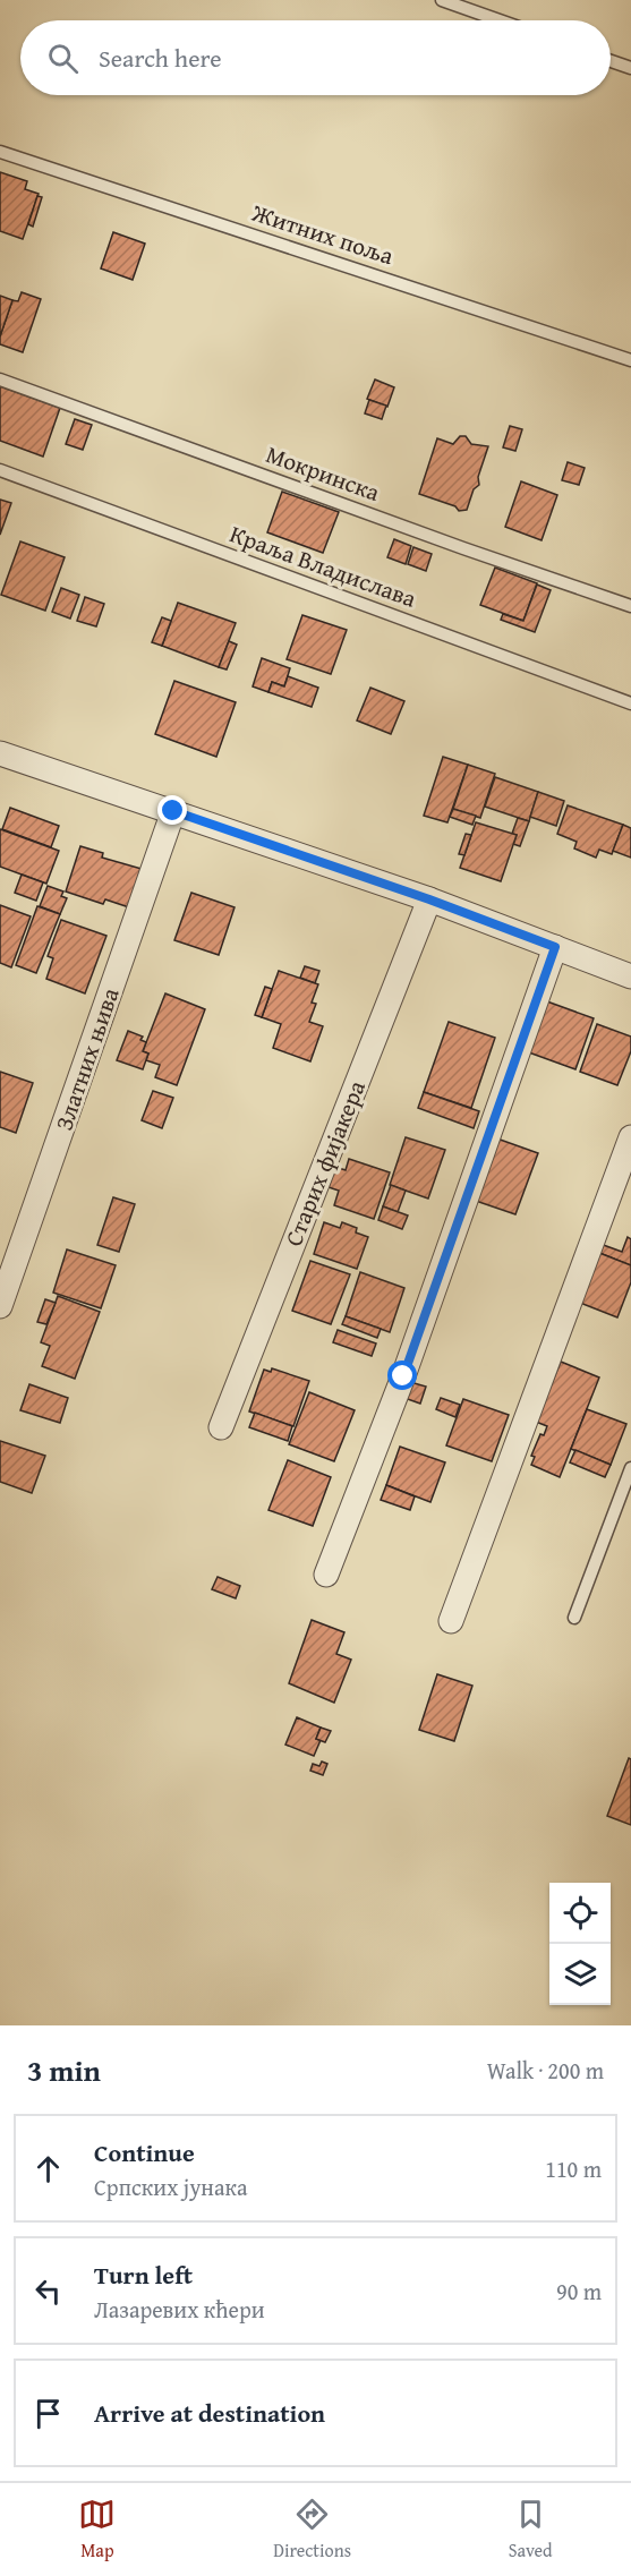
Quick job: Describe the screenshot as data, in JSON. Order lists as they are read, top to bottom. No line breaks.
{"streets":{"street":["Златних њива","Старих фијакера"],"lane":["Житних поља","Мокринска","Краља Владислава"]},"page":{"search":"Search here","heading":["3 min","Walk · 200 m"],"list":[["Continue","Српских јунака","110 m"],["Turn left","Лазаревих кћери","90 m"],"Arrive at destination"],"nav":["Map","Directions","Saved"]}}
